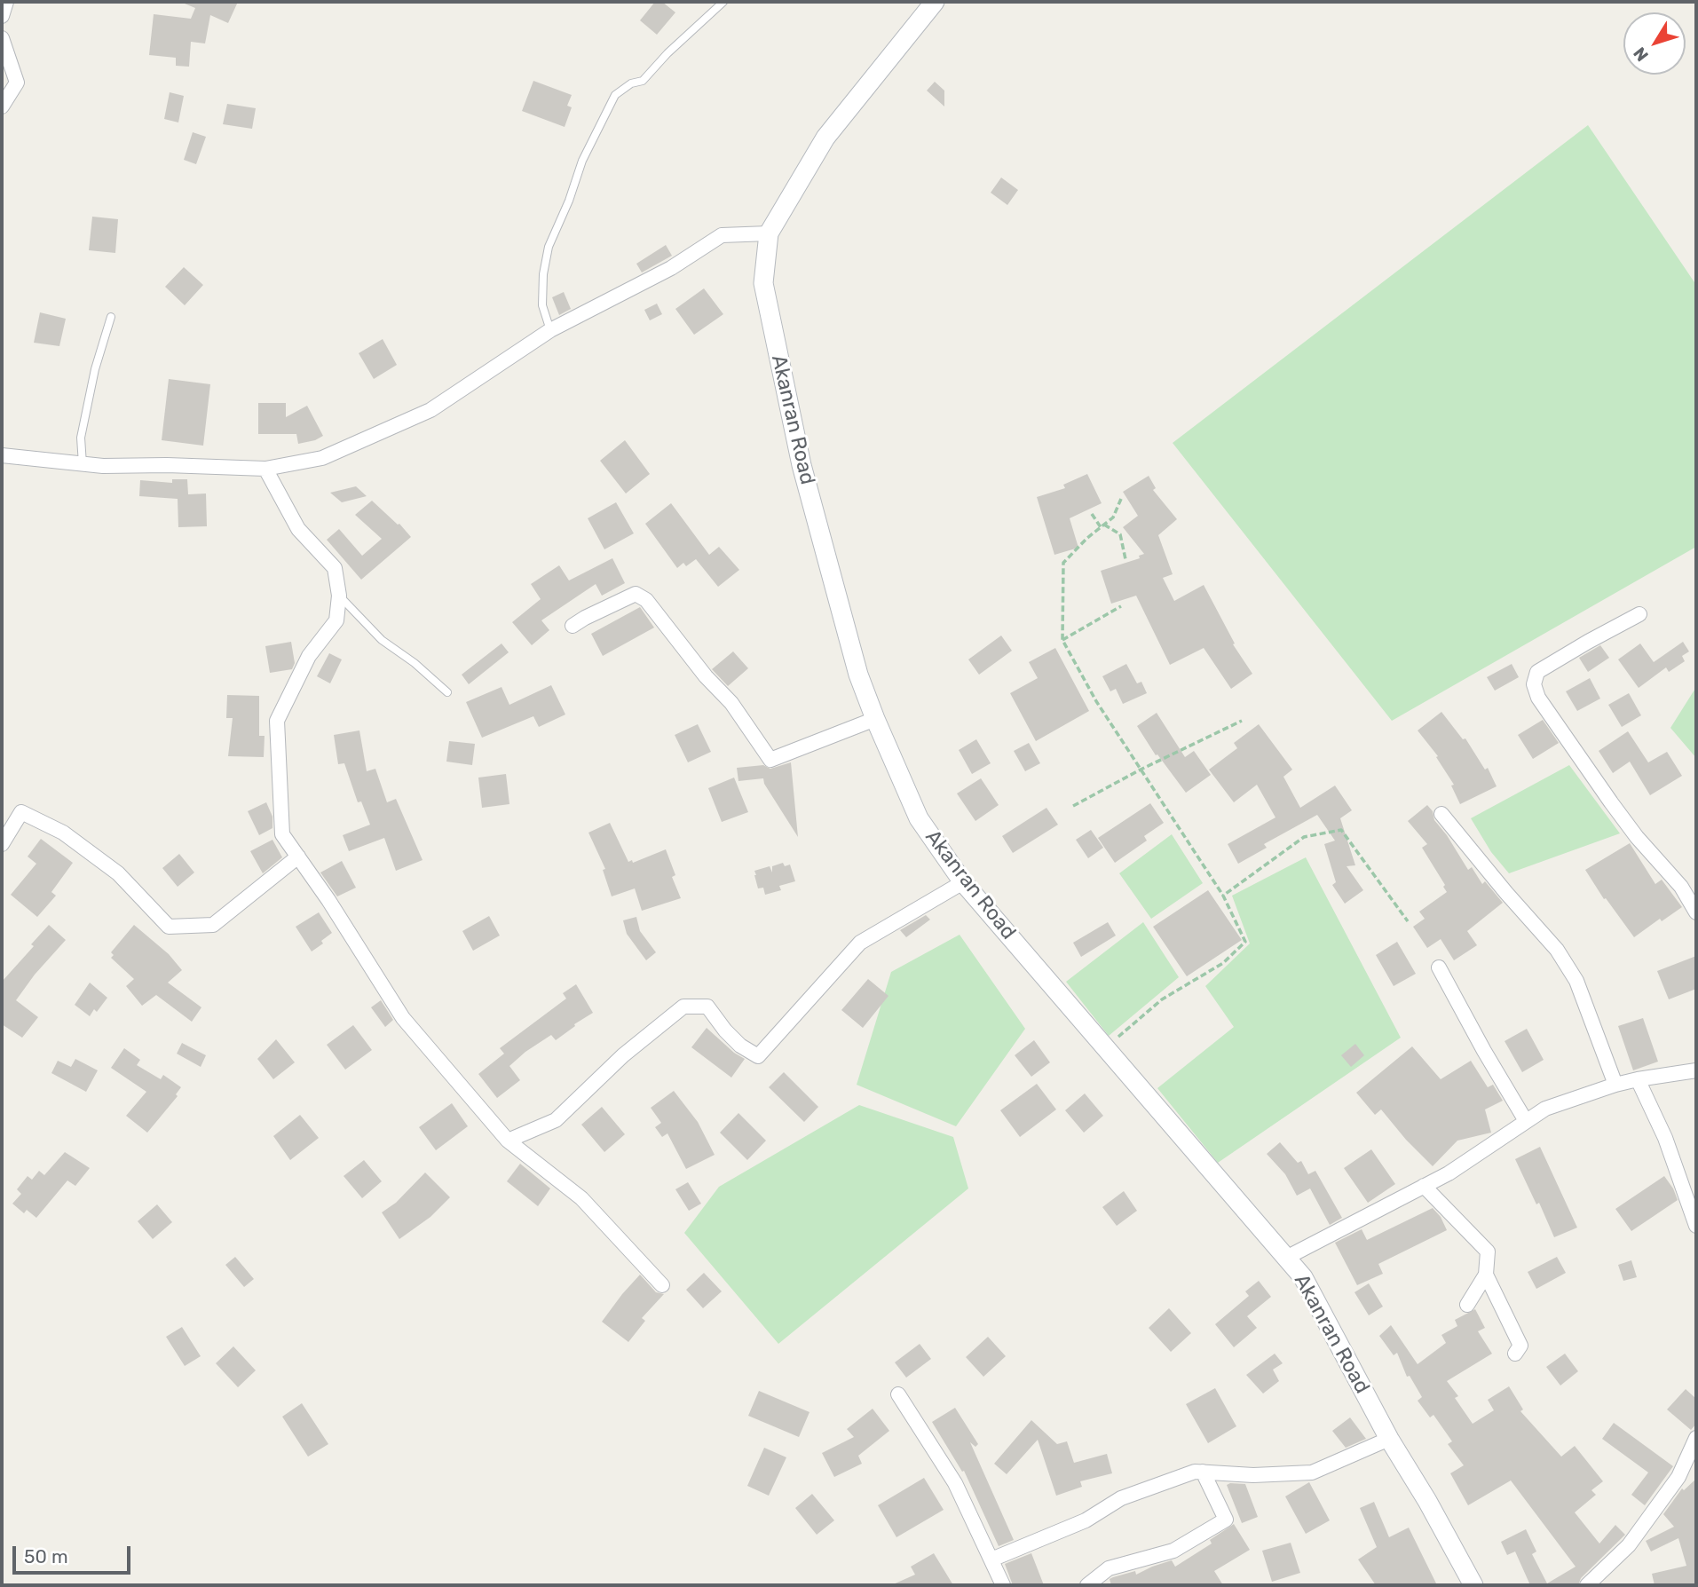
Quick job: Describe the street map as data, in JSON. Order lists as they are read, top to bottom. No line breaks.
{"streets":{"main road":["Akanran Road"]},"scale_bar":"50 m","north":"bottom left"}
